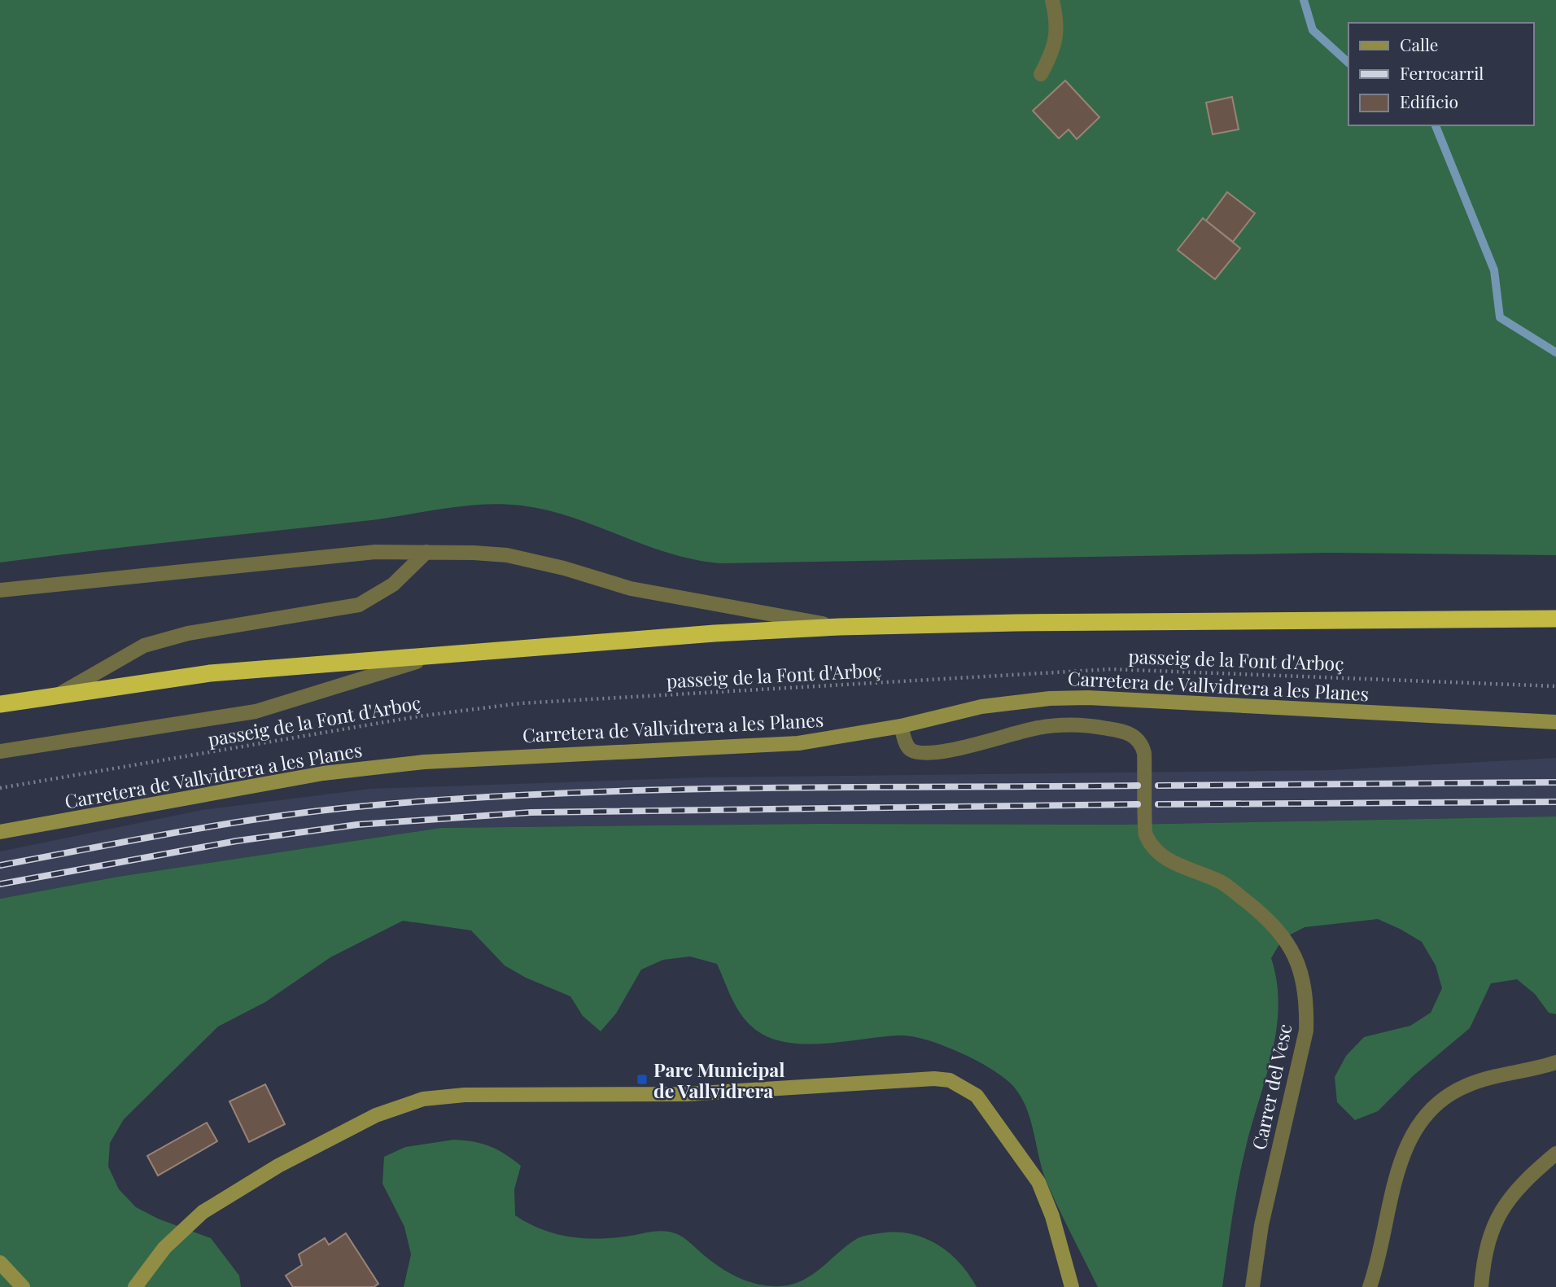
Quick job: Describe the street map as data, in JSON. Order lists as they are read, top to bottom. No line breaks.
{"streets":{"main road":["Carretera de Vallvidrera a les Planes"],"street":["Carrer del Vesc"],"path":["passeig de la Font d'Arboç"]},"crossings":[["Carretera de Vallvidrera a les Planes","Carrer del Vesc"]],"places":{"transit":["Parc Municipal de Vallvidrera"]},"legend":["Calle","Ferrocarril","Edificio"]}
